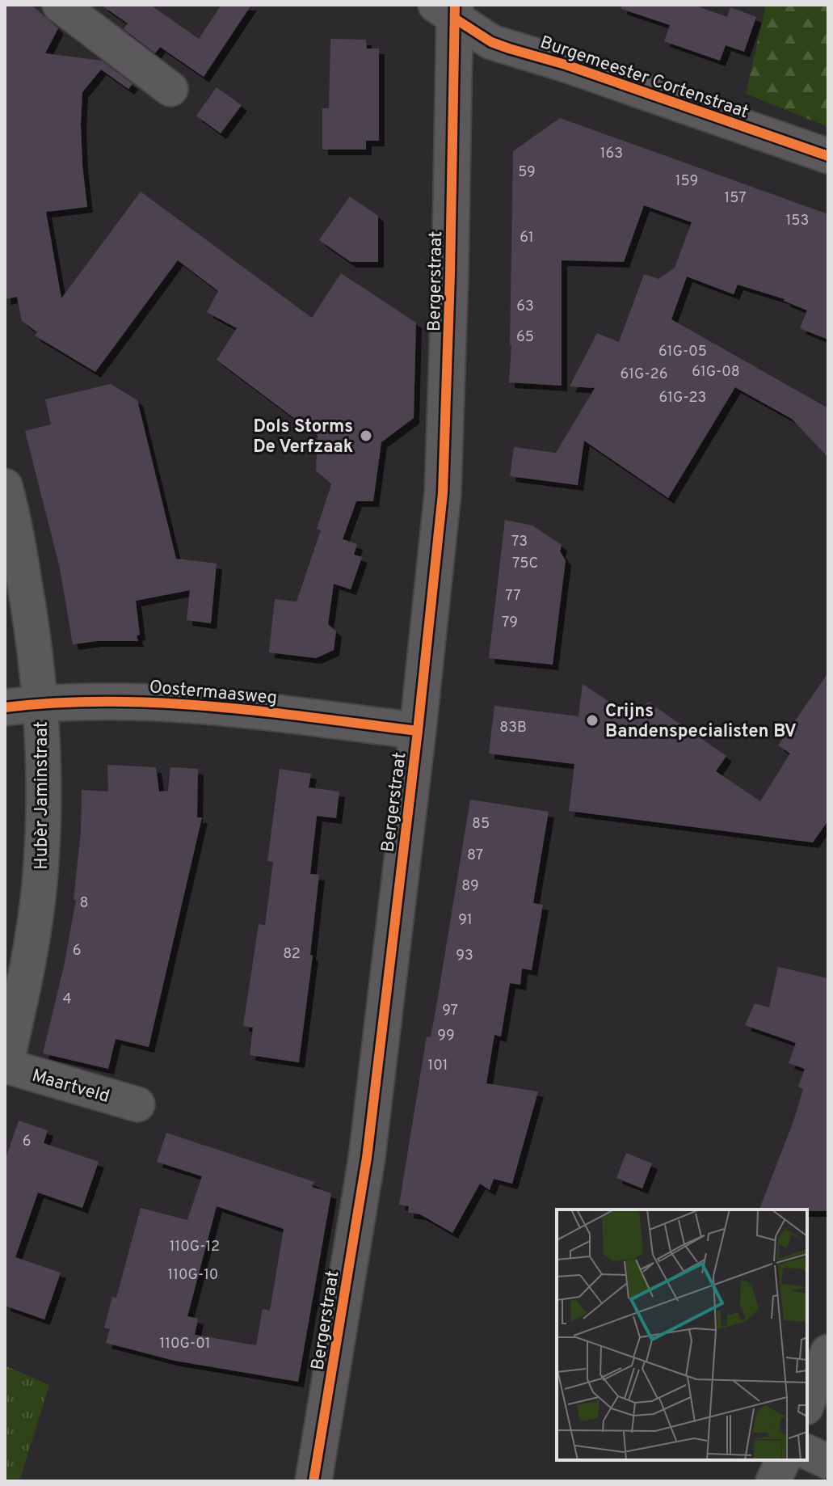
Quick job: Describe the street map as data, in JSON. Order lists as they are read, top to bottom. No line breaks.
{"streets":{"street":["Burgemeester Cortenstraat","Bergerstraat","Oostermaasweg","Hubèr Jaminstraat","Maartveld"]},"crossings":[["Burgemeester Cortenstraat","Bergerstraat"],["Bergerstraat","Oostermaasweg"],["Oostermaasweg","Hubèr Jaminstraat"],["Hubèr Jaminstraat","Maartveld"]],"places":["Dols Storms De Verfzaak","Crijns Bandenspecialisten BV"],"house_numbers":["163","59","159","157","153","61","63","65","61G-05","61G-08","61G-26","61G-23","73","75C","77","79","83B","85","87","89","8","91","6","82","93","4","97","99","101","6","110G-12","110G-10","110G-01"]}
